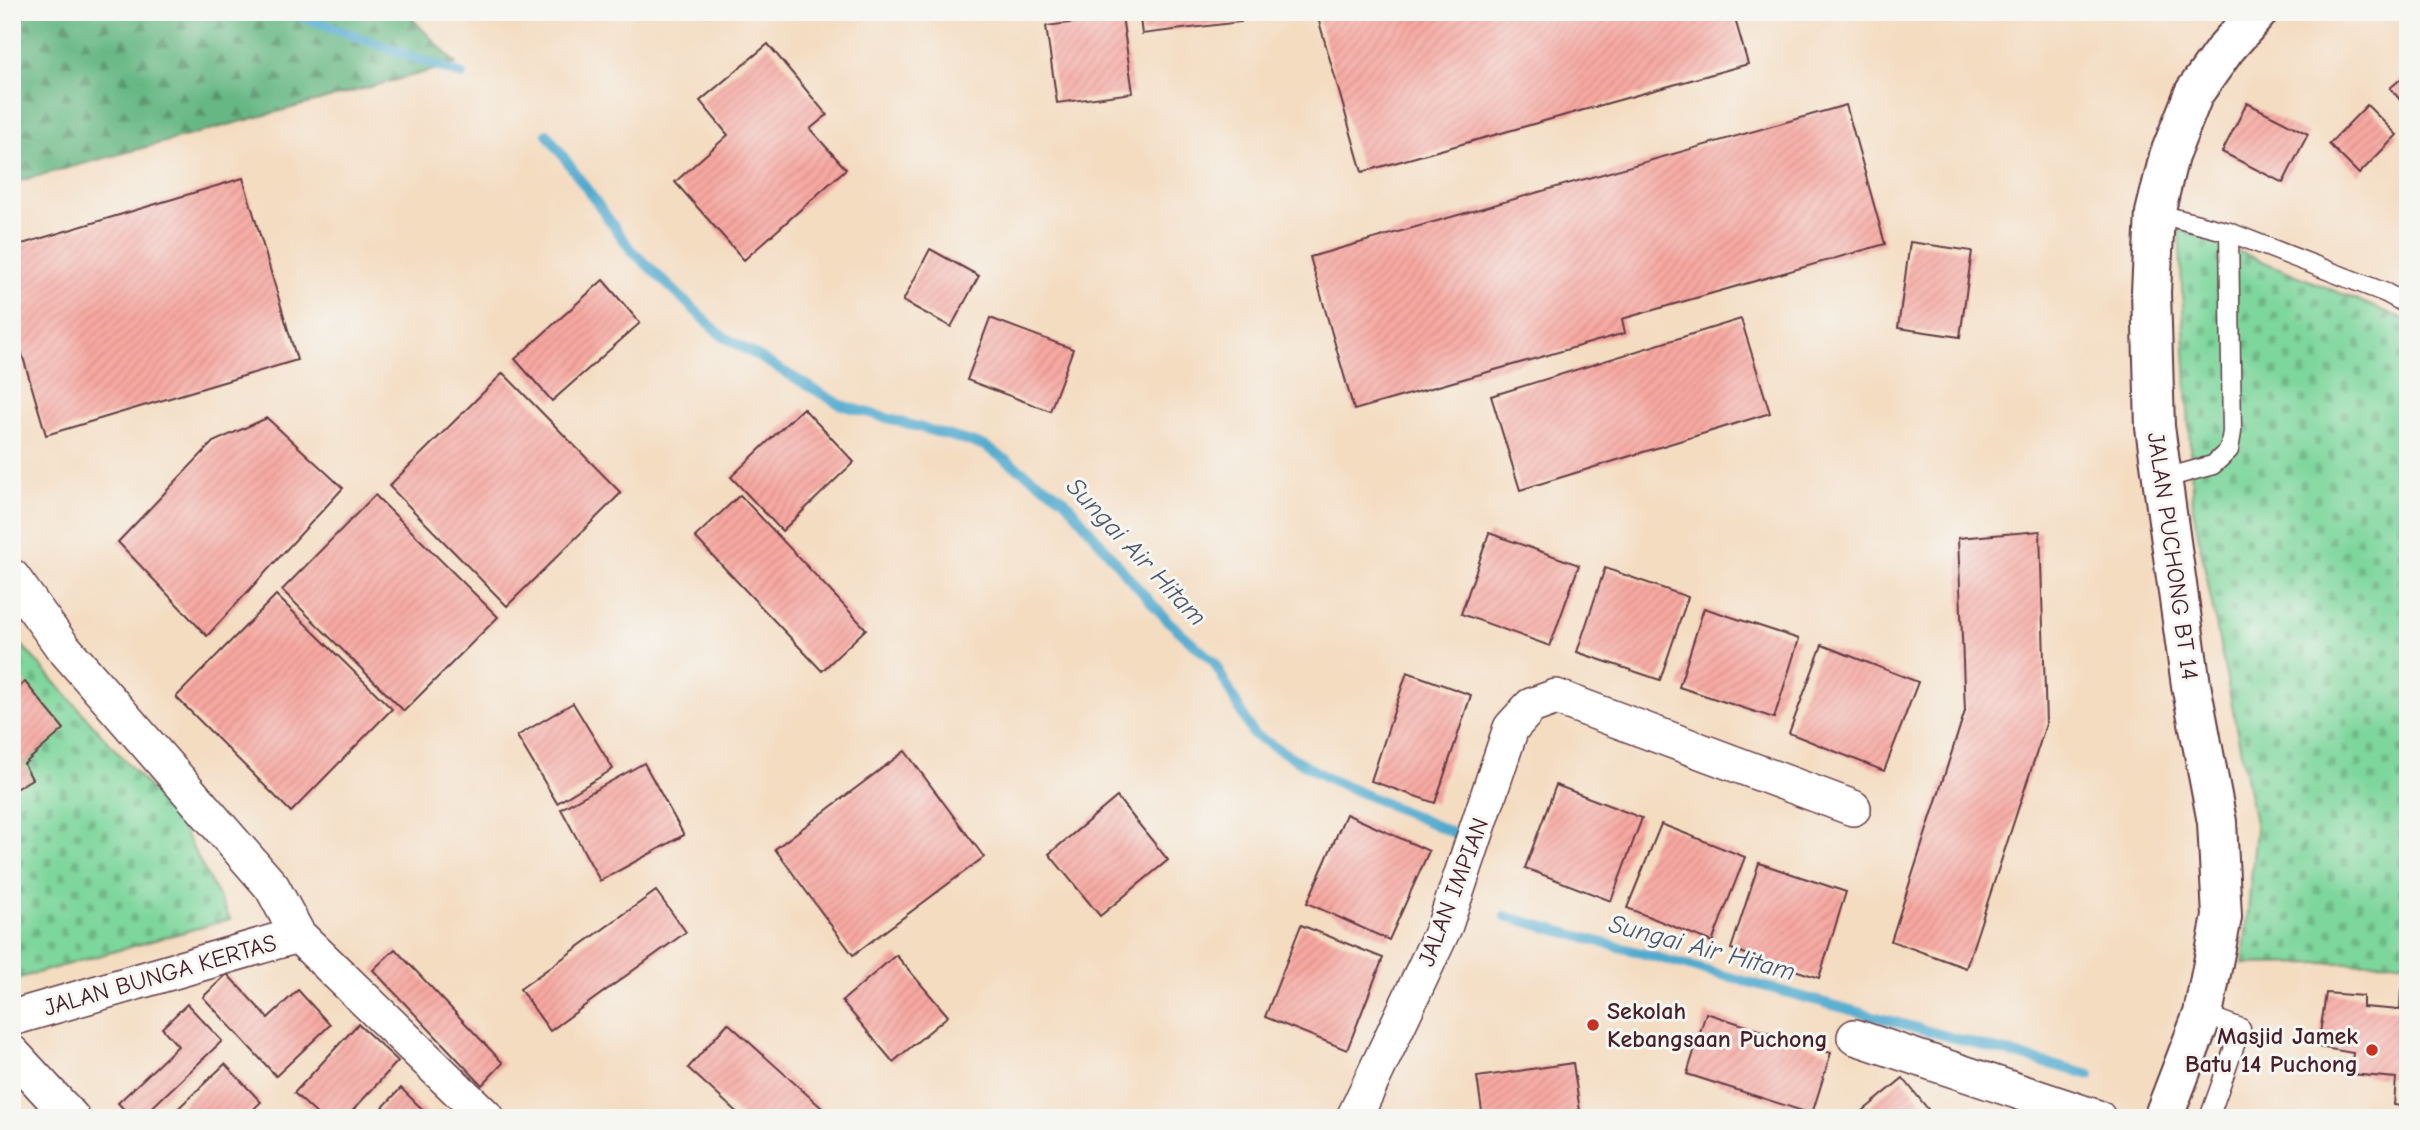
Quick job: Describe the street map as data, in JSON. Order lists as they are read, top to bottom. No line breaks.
{"streets":{"street":["JALAN PUCHONG BT 14","JALAN IMPIAN","JALAN BUNGA KERTAS"]},"water":["Sungai Air Hitam"],"places":["Sekolah Kebangsaan Puchong","Masjid Jamek Batu 14 Puchong"]}
